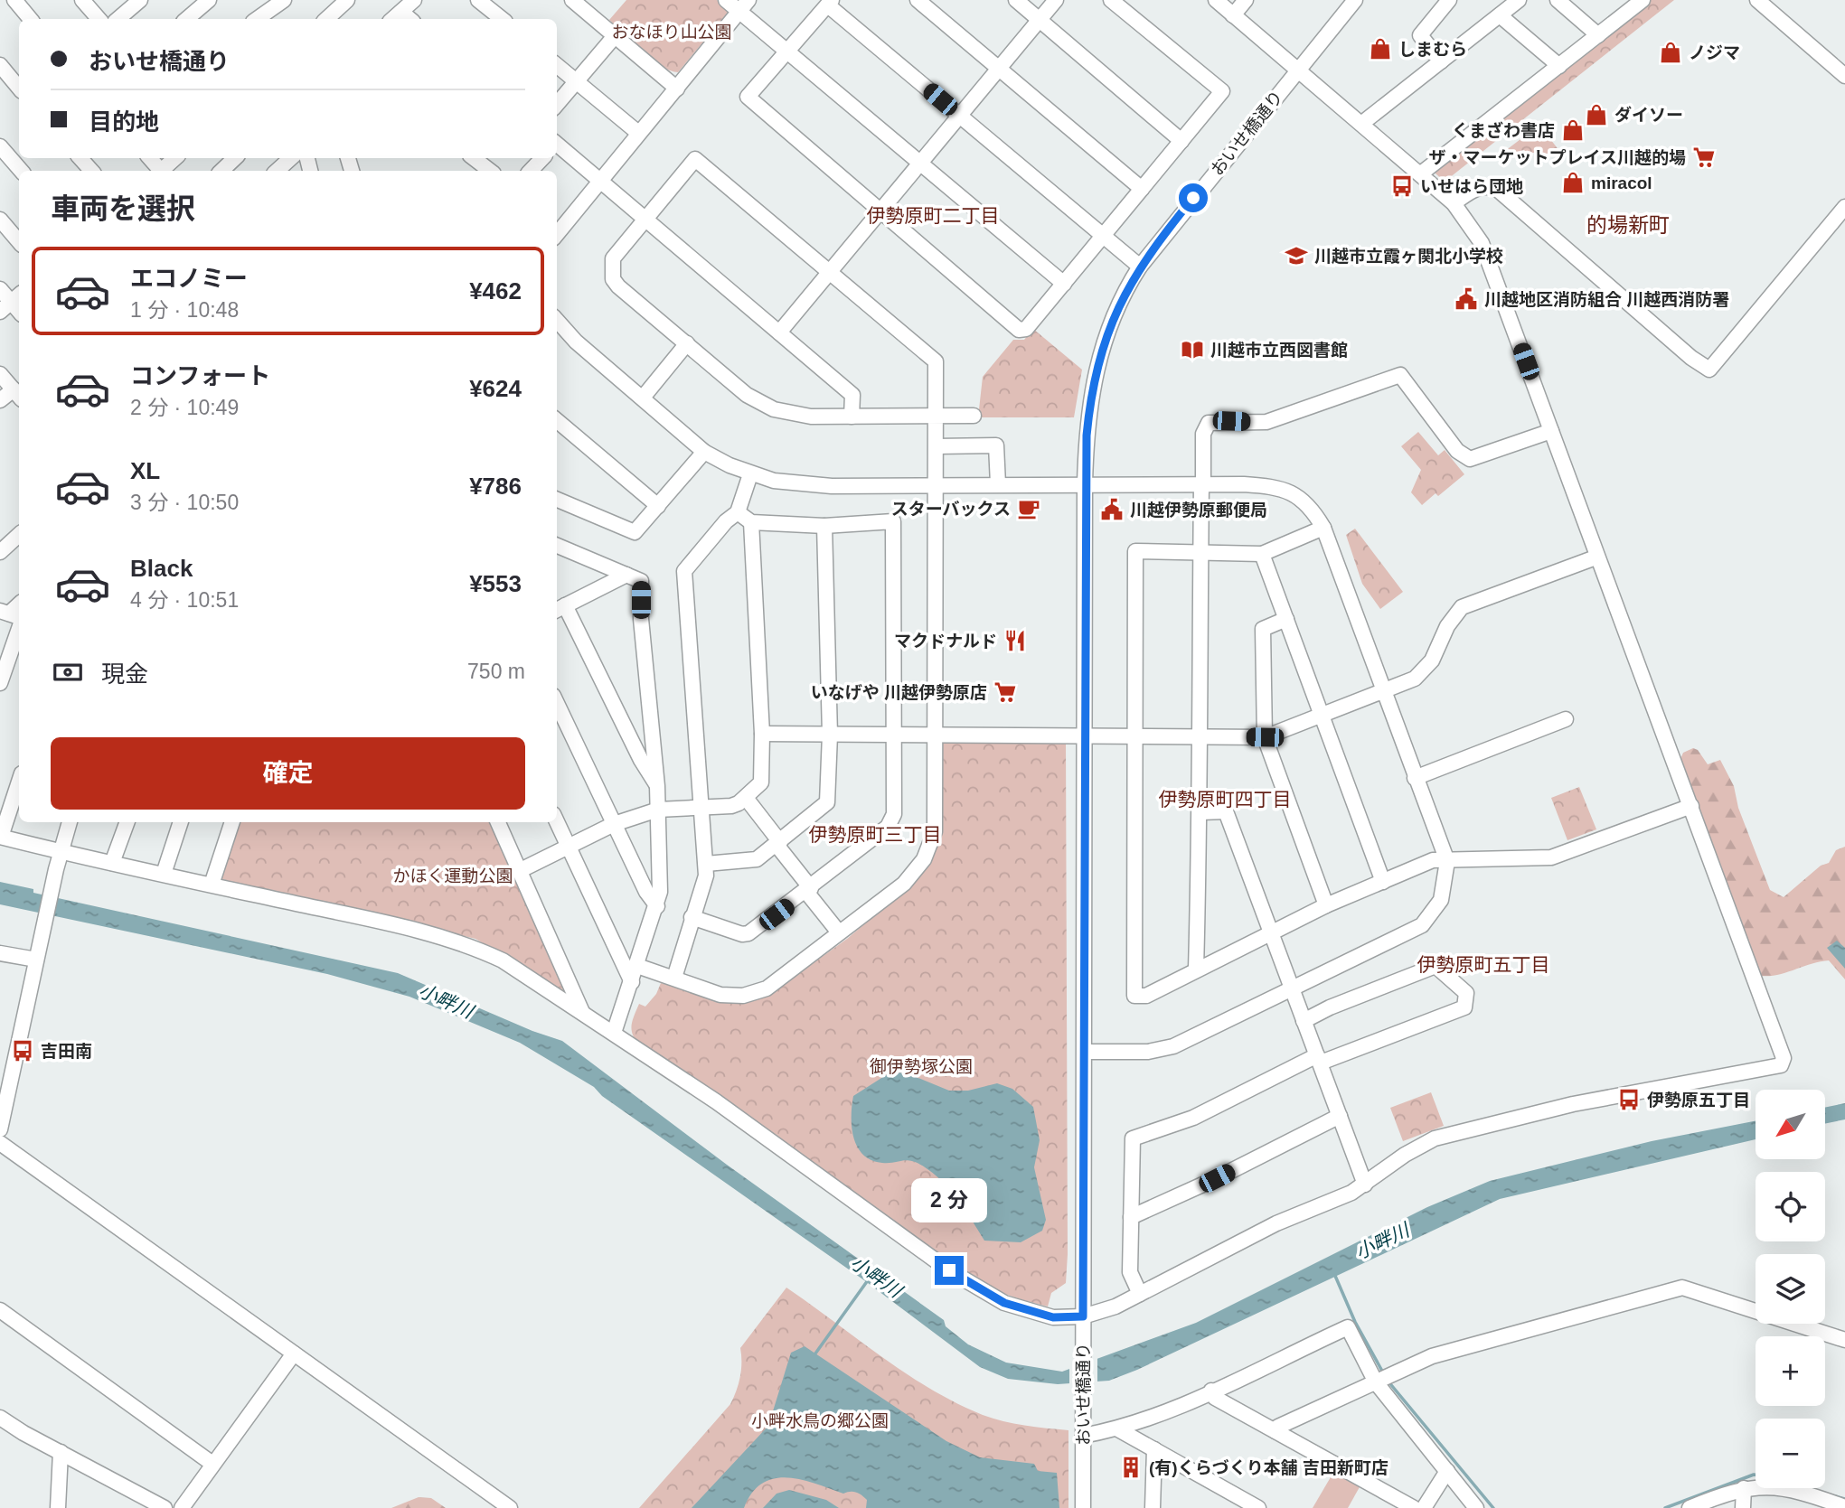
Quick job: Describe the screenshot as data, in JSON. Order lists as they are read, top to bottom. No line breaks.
{"streets":{"street":["おいせ橋通り"]},"districts":["伊勢原町二丁目","的場新町","伊勢原町四丁目","伊勢原町三丁目","伊勢原町五丁目"],"water":["小畔川"],"parks":["おなほり山公園","かほく運動公園","御伊勢塚公園","小畔水鳥の郷公園"],"places":{"shop":["しまむら","ノジマ","ダイソー","くまざわ書店","miracol"],"supermarket":["ザ・マーケットプレイス川越的場","いなげや 川越伊勢原店"],"bus stop":["いせはら団地","吉田南","伊勢原五丁目"],"school or university":["川越市立霞ヶ関北小学校"],"public building":["川越地区消防組合 川越西消防署","川越伊勢原郵便局"],"library":["川越市立西図書館"],"cafe":["スターバックス"],"restaurant":["マクドナルド"],"building":["(有)くらづくり本舗 吉田新町店"]},"north":"bottom left","page":{"banner":["おいせ橋通り","目的地"],"heading":"車両を選択","list":[{"name":"エコノミー","note":"1 分 · 10:48","value":"¥462"},{"name":"コンフォート","note":"2 分 · 10:49","value":"¥624"},{"name":"XL","note":"3 分 · 10:50","value":"¥786"},{"name":"Black","note":"4 分 · 10:51","value":"¥553"}],"pay":["現金","750 m"],"buttons":"確定","map_buttons":["+","−"],"bubble":"2 分"}}
